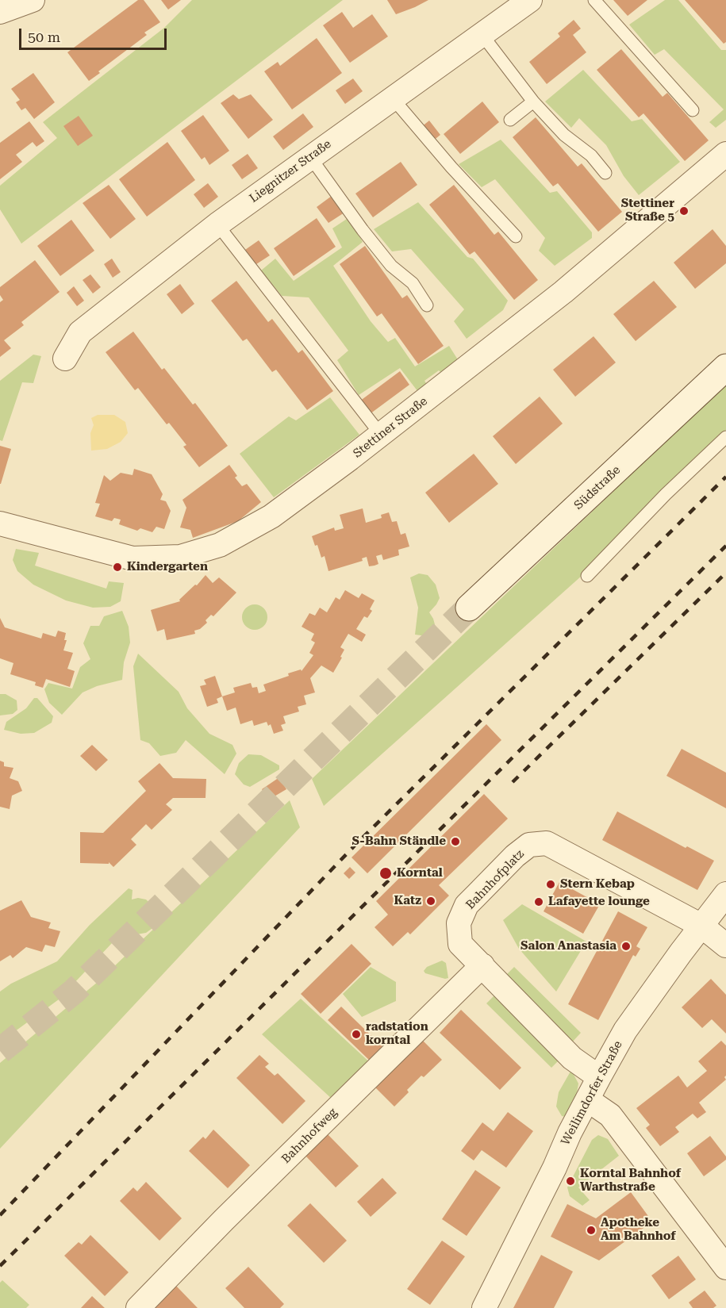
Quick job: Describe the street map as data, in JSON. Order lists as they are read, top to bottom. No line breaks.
{"streets":{"main road":["Südstraße"],"street":["Liegnitzer Straße","Stettiner Straße","Bahnhofplatz","Weilimdorfer Straße","Bahnhofweg"]},"crossings":[["Bahnhofplatz","Weilimdorfer Straße"],["Bahnhofplatz","Bahnhofweg"]],"places":["Stettiner Straße 5","Kindergarten","S-Bahn Ständle","Korntal","Stern Kebap","Katz","Lafayette lounge","Salon Anastasia","radstation korntal","Korntal Bahnhof Warthstraße","Apotheke Am Bahnhof"],"scale_bar":"50 m"}
